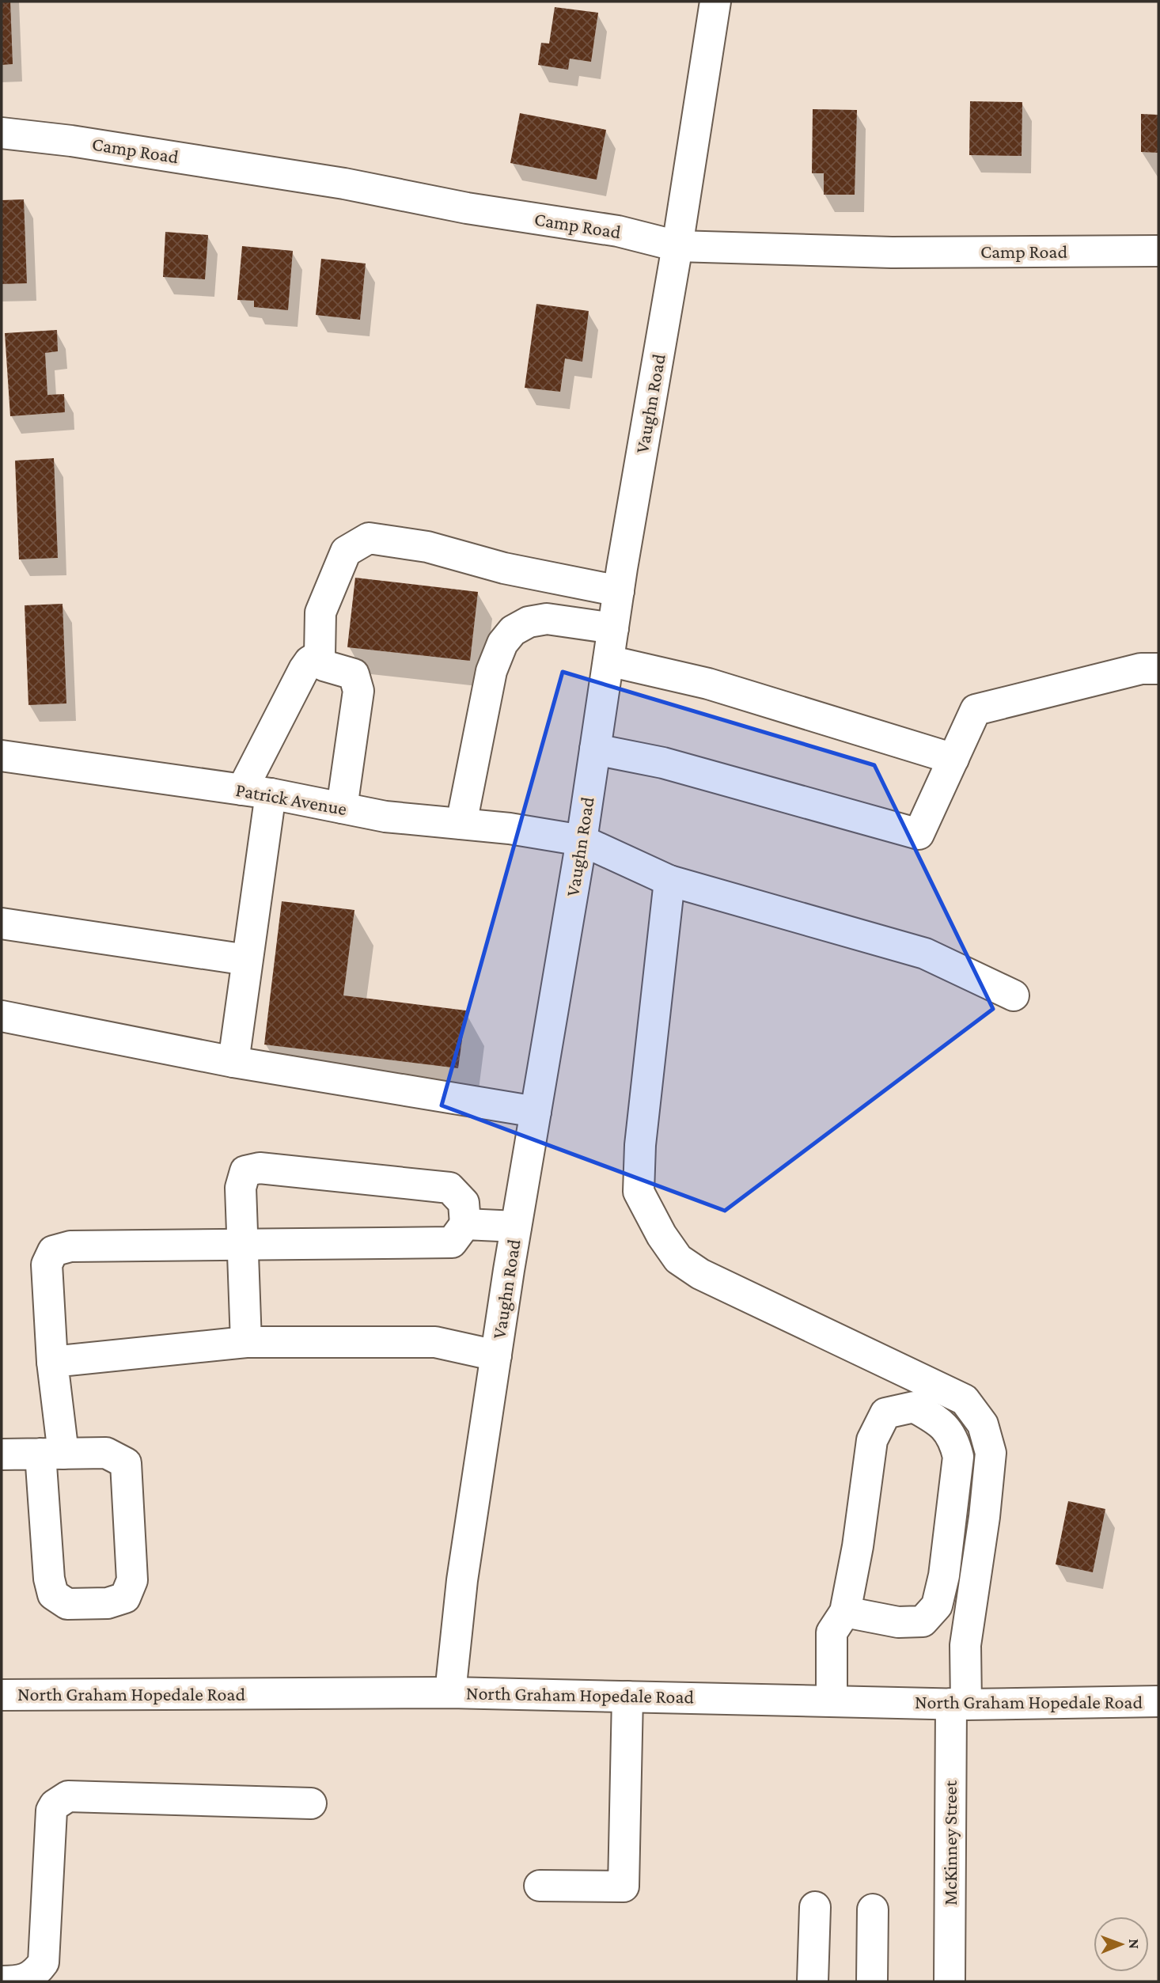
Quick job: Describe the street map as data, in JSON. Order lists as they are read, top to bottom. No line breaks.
{"streets":{"street":["Camp Road","Vaughn Road","Patrick Avenue","North Graham Hopedale Road","McKinney Street"]},"crossings":[["Camp Road","Vaughn Road"],["Vaughn Road","Patrick Avenue"],["Vaughn Road","North Graham Hopedale Road"],["Patrick Avenue","McKinney Street"],["North Graham Hopedale Road","McKinney Street"]],"north":"right"}
